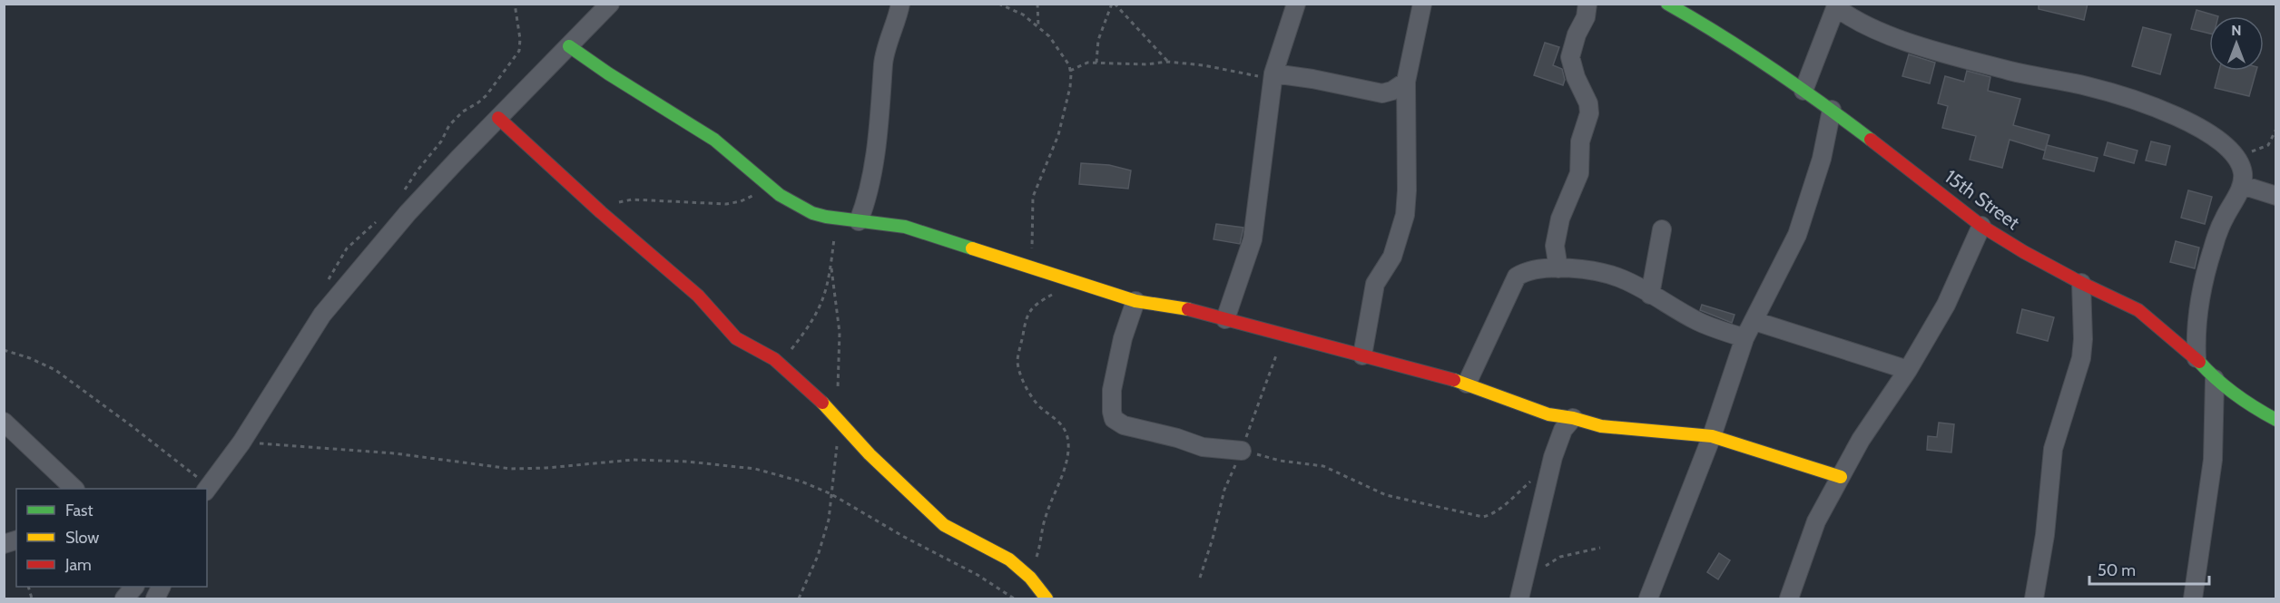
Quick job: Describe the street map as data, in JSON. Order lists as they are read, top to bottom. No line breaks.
{"streets":{"street":["15th Street"]},"legend":["Fast","Slow","Jam"],"scale_bar":"50 m","north":"top"}
